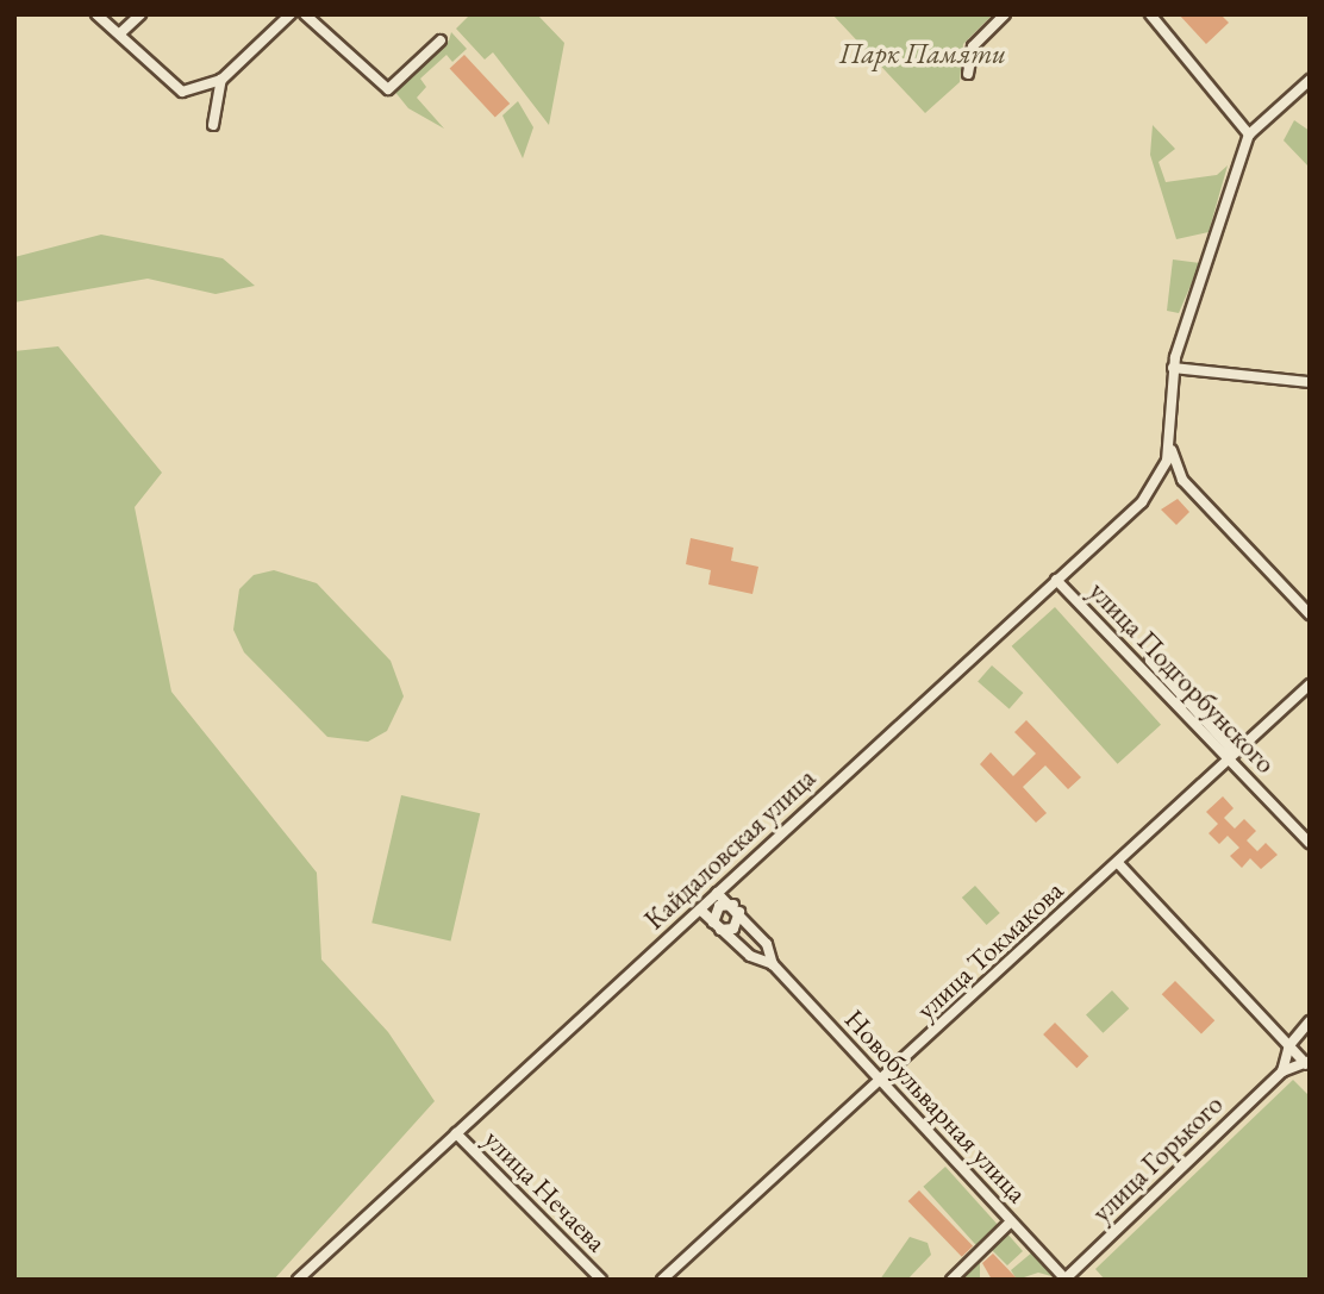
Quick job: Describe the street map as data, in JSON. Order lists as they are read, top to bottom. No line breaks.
{"streets":{"street":["улица Подгорбунского","Кайдаловская улица","улица Токмакова","Новобульварная улица","улица Горького","улица Нечаева"]},"crossings":[["улица Подгорбунского","Кайдаловская улица"],["улица Подгорбунского","улица Токмакова"],["Кайдаловская улица","улица Нечаева"],["улица Токмакова","Новобульварная улица"],["Новобульварная улица","улица Горького"]],"parks":["Парк Памяти"]}
